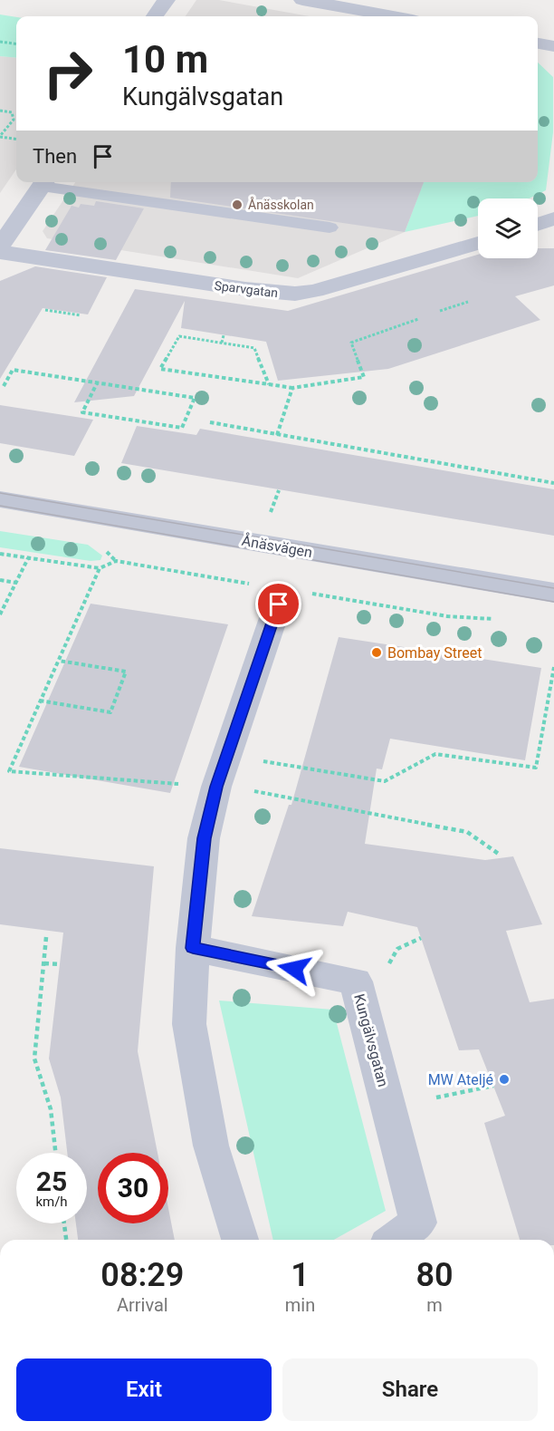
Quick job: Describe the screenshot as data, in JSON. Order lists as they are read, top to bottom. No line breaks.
{"streets":{"street":["Sparvgatan","Ånäsvägen","Kungälvsgatan"]},"places":["Ånässkolan","Bombay Street","MW Ateljé"],"page":{"turn":["10 m","Kungälvsgatan"],"then":"Then","speed":"25 km/h","limit":"30","eta":["08:29","Arrival","1","min","80","m"],"buttons":["Exit","Share"]}}
